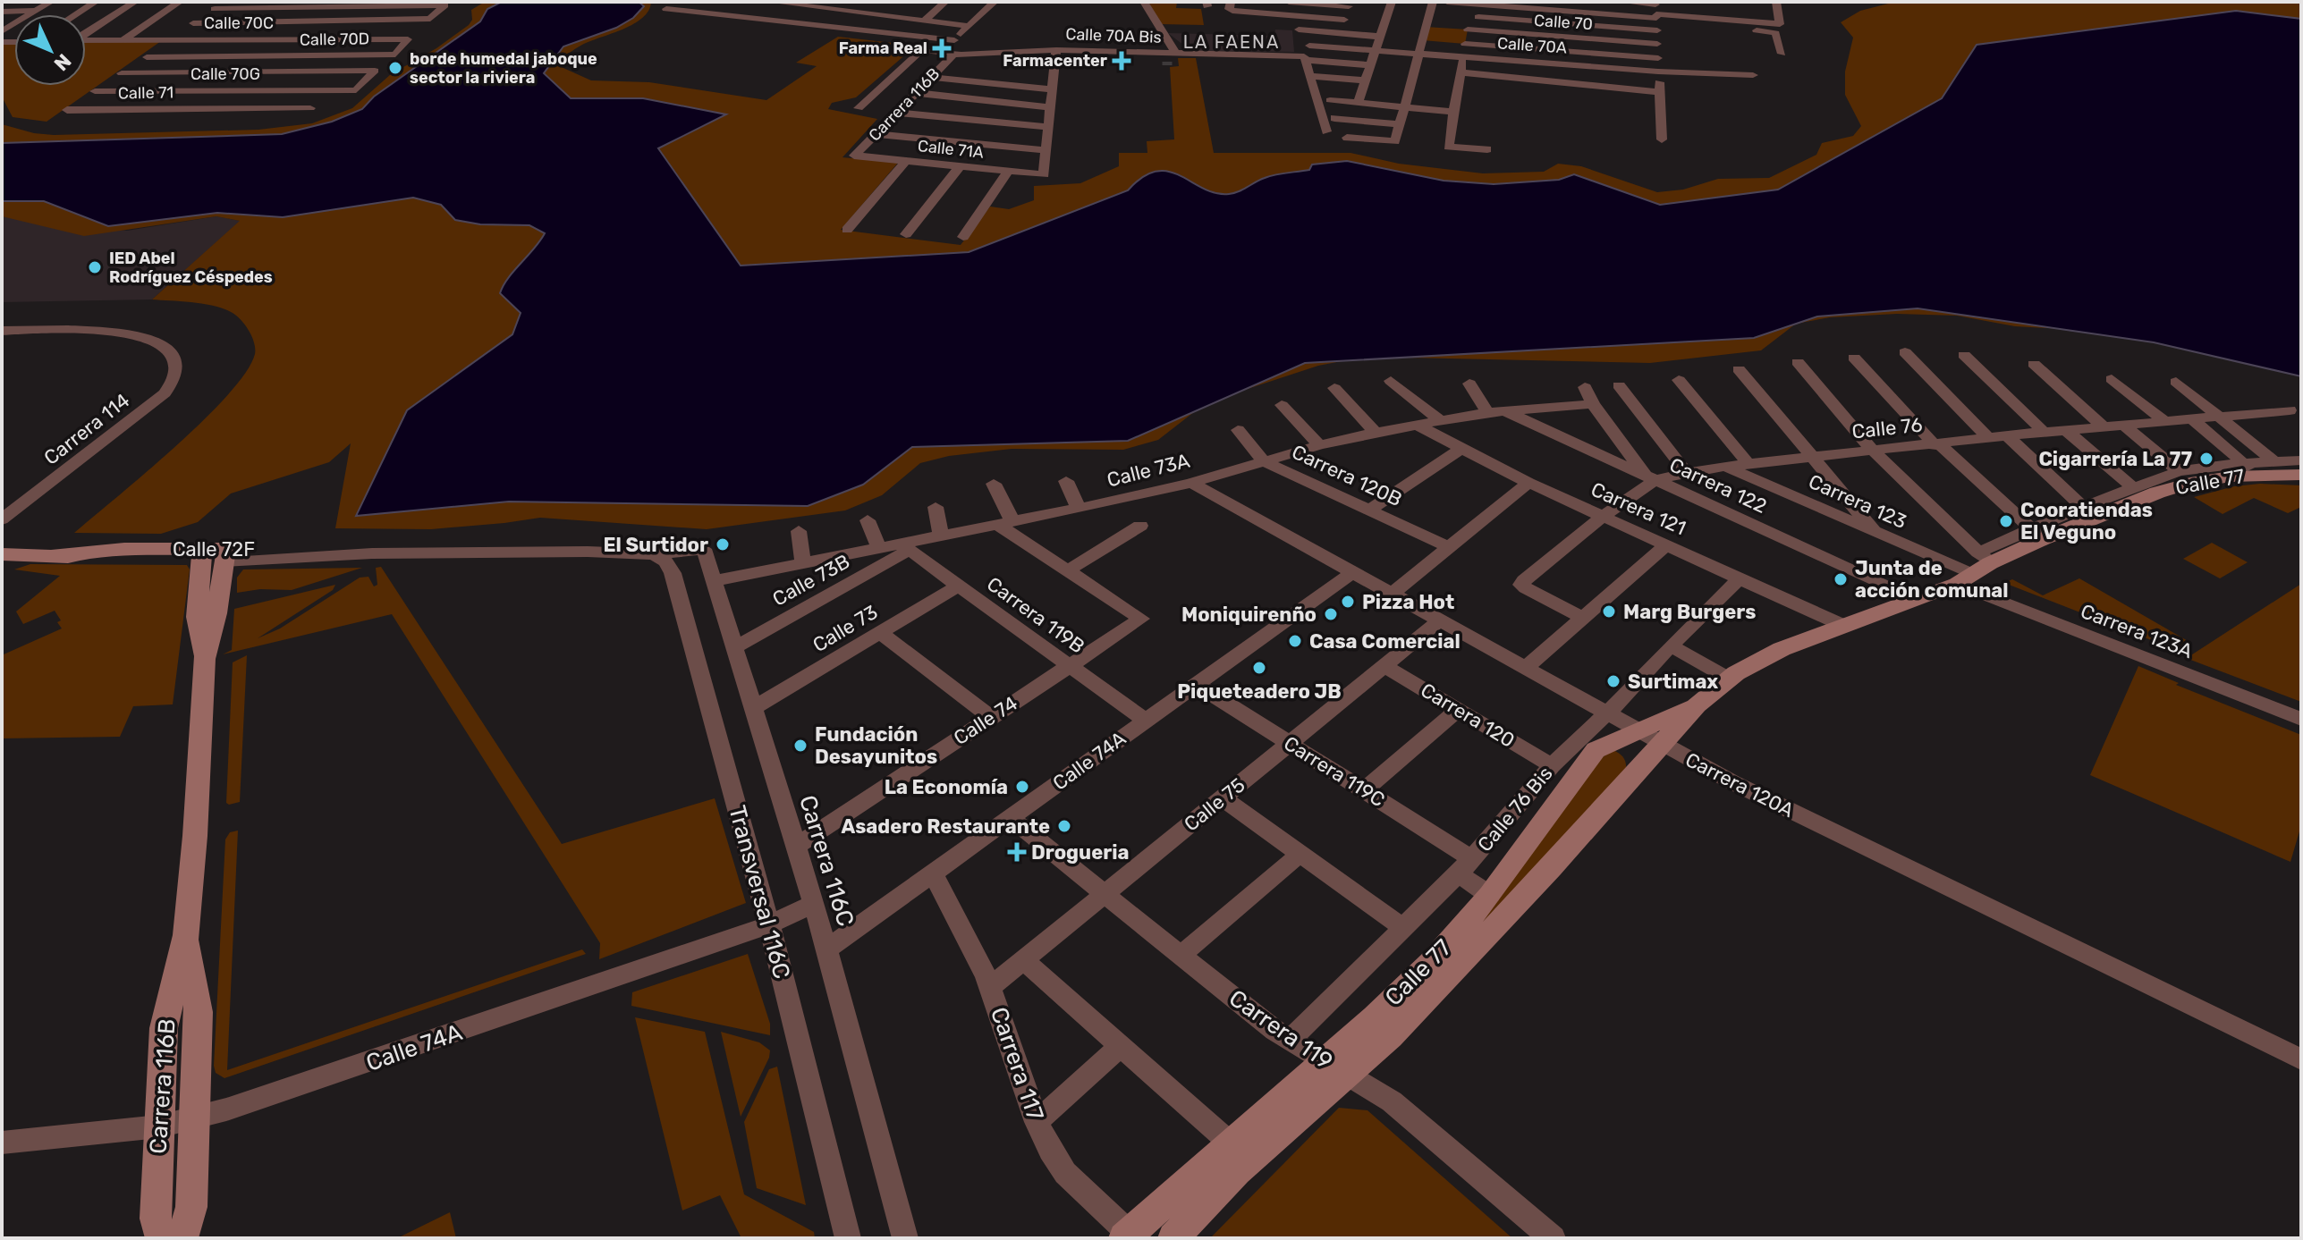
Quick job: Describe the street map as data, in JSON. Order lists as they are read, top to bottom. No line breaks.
{"streets":{"street":["Calle 70","Calle 70C","Calle 70A Bis","Calle 70D","Calle 70A","Calle 70G","Calle 71","Carrera 116B","Calle 71A","Calle 76","Carrera 114","Calle 73A","Carrera 120B","Calle 77","Carrera 122","Carrera 123","Carrera 121","Calle 72F","Calle 73B","Carrera 119B","Calle 73","Carrera 123A","Carrera 120","Calle 74","Calle 74A","Carrera 119C","Carrera 120A","Calle 75","Calle 76 Bis","Carrera 116C","Transversal 116C","Carrera 119","Carrera 117"]},"crossings":[["Calle 70C","Calle 70D"],["Calle 70A Bis","Calle 70A"],["Calle 70A Bis","Carrera 116B"],["Carrera 116B","Calle 71A"],["Carrera 116B","Calle 72F"],["Carrera 116B","Calle 74A"],["Calle 76","Carrera 122"],["Calle 76","Carrera 123"],["Calle 76","Carrera 121"],["Calle 73A","Carrera 120B"],["Calle 73A","Carrera 122"],["Calle 73A","Carrera 121"],["Calle 73A","Calle 73B"],["Calle 73A","Carrera 119B"],["Calle 73A","Carrera 120A"],["Calle 73A","Carrera 116C"],["Calle 77","Carrera 122"],["Calle 77","Carrera 123"],["Calle 77","Carrera 121"],["Calle 77","Carrera 123A"],["Calle 77","Carrera 119C"],["Calle 77","Carrera 120A"],["Calle 77","Carrera 119"],["Calle 77","Carrera 117"],["Carrera 123","Carrera 123A"],["Carrera 121","Calle 76 Bis"],["Calle 72F","Carrera 116C"],["Calle 72F","Transversal 116C"],["Calle 73B","Carrera 119B"],["Calle 73B","Carrera 116C"],["Carrera 119B","Calle 73"],["Carrera 119B","Calle 74"],["Carrera 119B","Calle 74A"],["Calle 73","Carrera 116C"],["Carrera 120","Calle 75"],["Carrera 120","Calle 76 Bis"],["Calle 74","Carrera 116C"],["Calle 74A","Carrera 119C"],["Calle 74A","Carrera 120A"],["Calle 74A","Carrera 116C"],["Calle 74A","Transversal 116C"],["Calle 74A","Carrera 119"],["Calle 74A","Carrera 117"],["Carrera 119C","Calle 75"],["Carrera 119C","Calle 76 Bis"],["Carrera 120A","Calle 75"],["Carrera 120A","Calle 76 Bis"],["Calle 75","Carrera 119"],["Calle 75","Carrera 117"],["Calle 76 Bis","Carrera 119"],["Carrera 116C","Transversal 116C"]],"districts":["LA FAENA"],"places":{"health":["Farma Real","Farmacenter","Drogueria"],"other":["borde humedal jaboque sector la riviera","IED Abel Rodríguez Céspedes","Cigarrería La 77","Cooratiendas El Veguno","El Surtidor","Junta de acción comunal","Pizza Hot","Marg Burgers","Moniquirenño","Casa Comercial","Piqueteadero JB","Surtimax","Fundación Desayunitos","La Economía","Asadero Restaurante"]},"north":"bottom right"}
